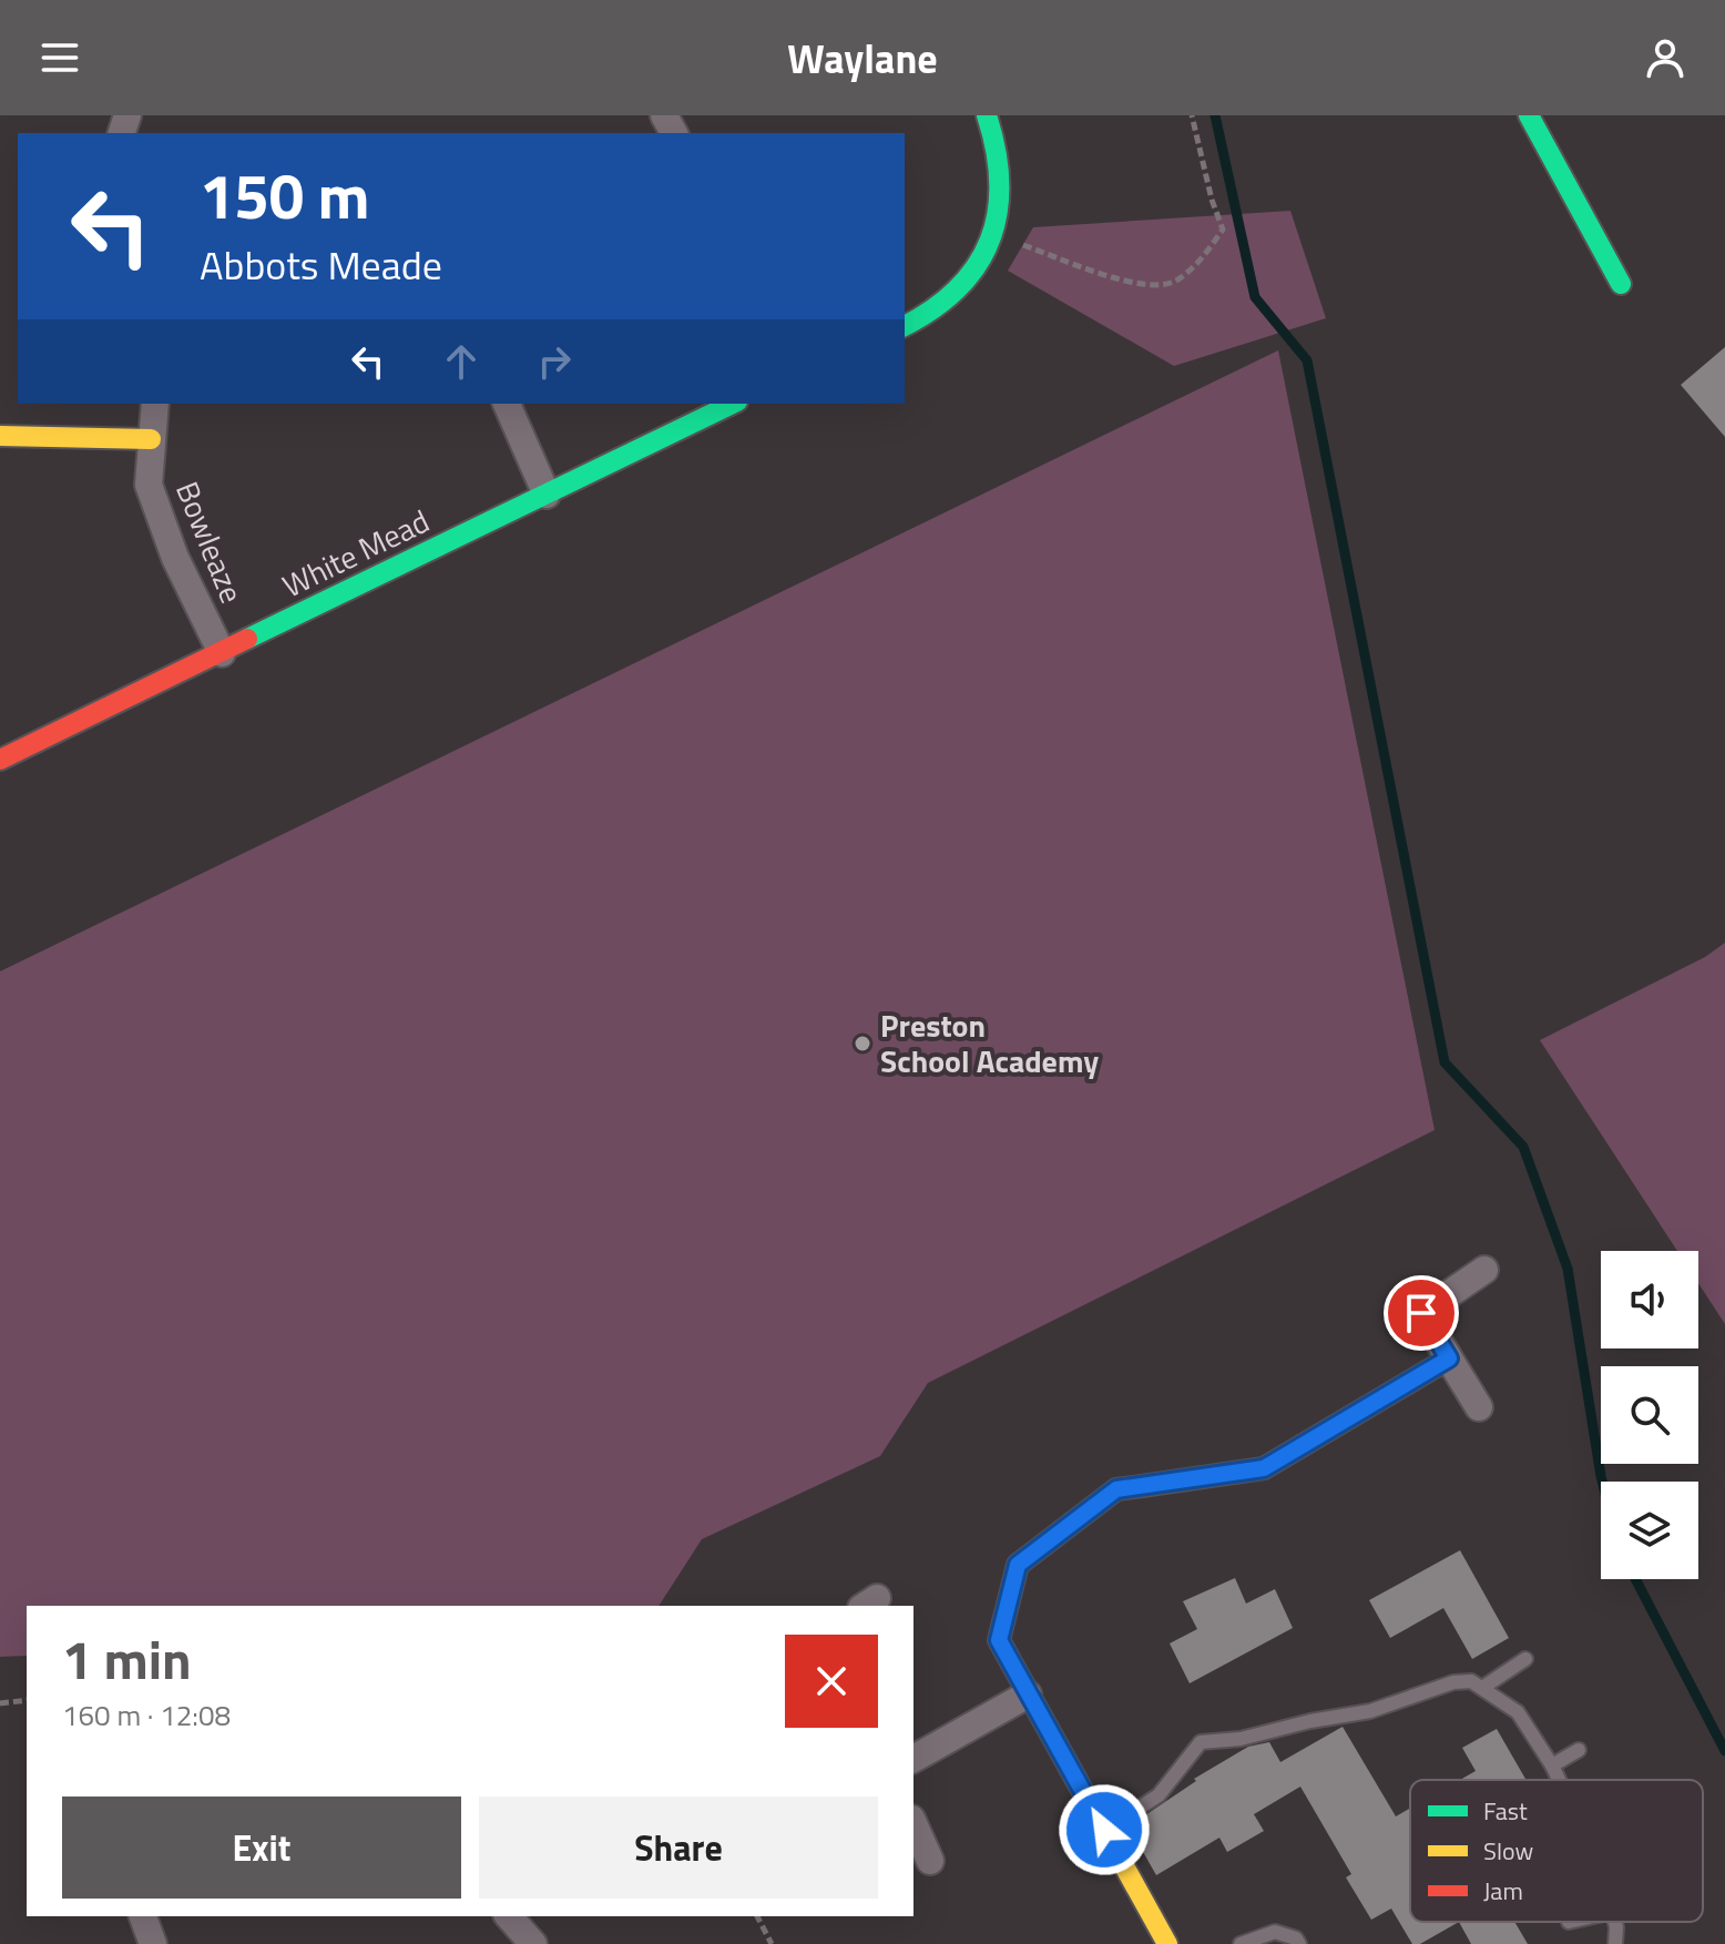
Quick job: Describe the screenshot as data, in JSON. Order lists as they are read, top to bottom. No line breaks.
{"streets":{"street":["Bowleaze","White Mead"]},"crossings":[["Bowleaze","White Mead"]],"places":["Preston School Academy"],"legend":["Fast","Slow","Jam"],"page":{"header":"Waylane","turn":["150 m","Abbots Meade"],"heading":["1 min","160 m · 12:08"],"buttons":["Exit","Share"]}}
